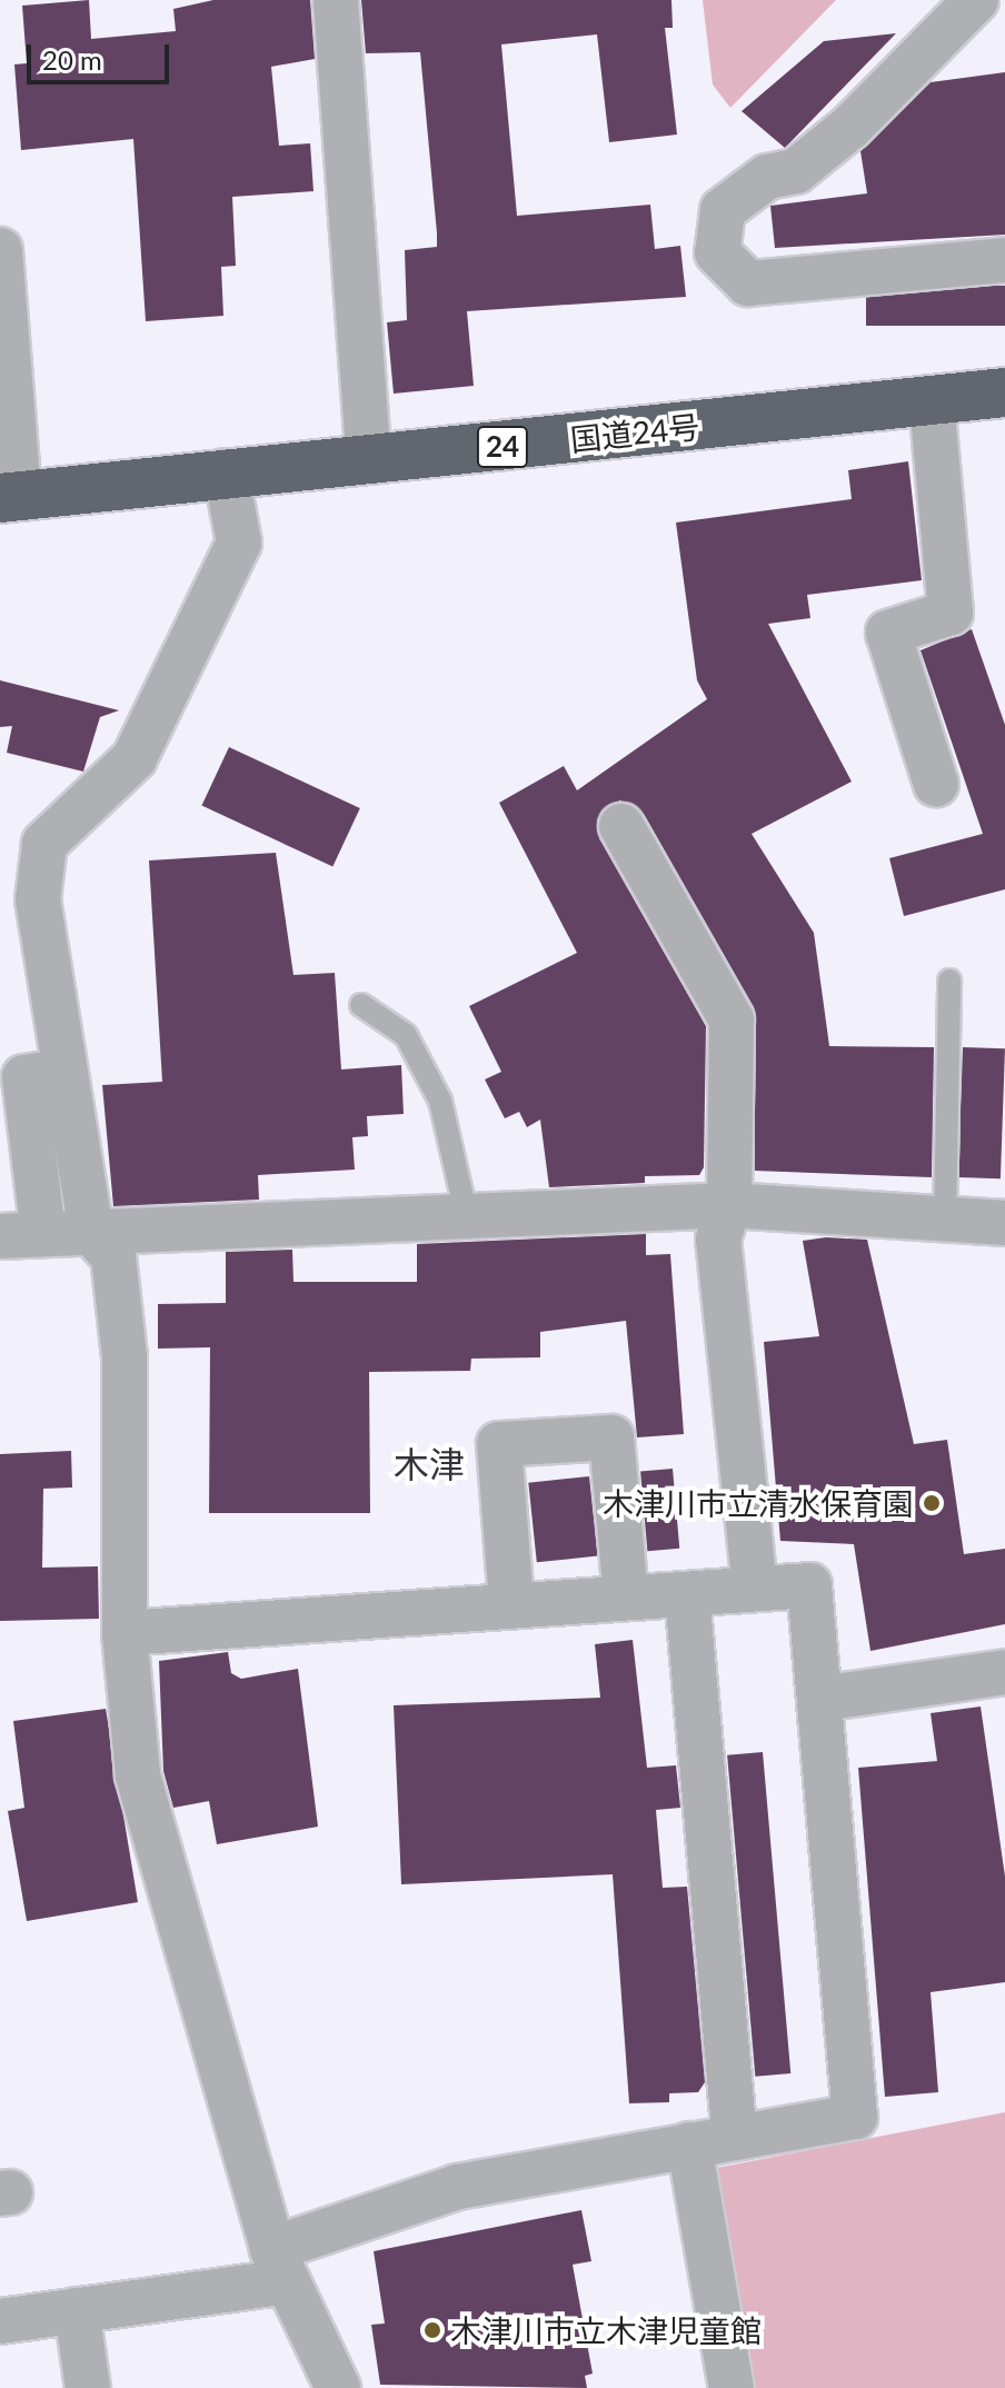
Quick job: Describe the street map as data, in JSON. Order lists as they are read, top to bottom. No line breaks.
{"streets":{"highway":["国道24号","24"]},"districts":["木津"],"places":["木津川市立清水保育園","木津川市立木津児童館"],"scale_bar":"20 m"}
